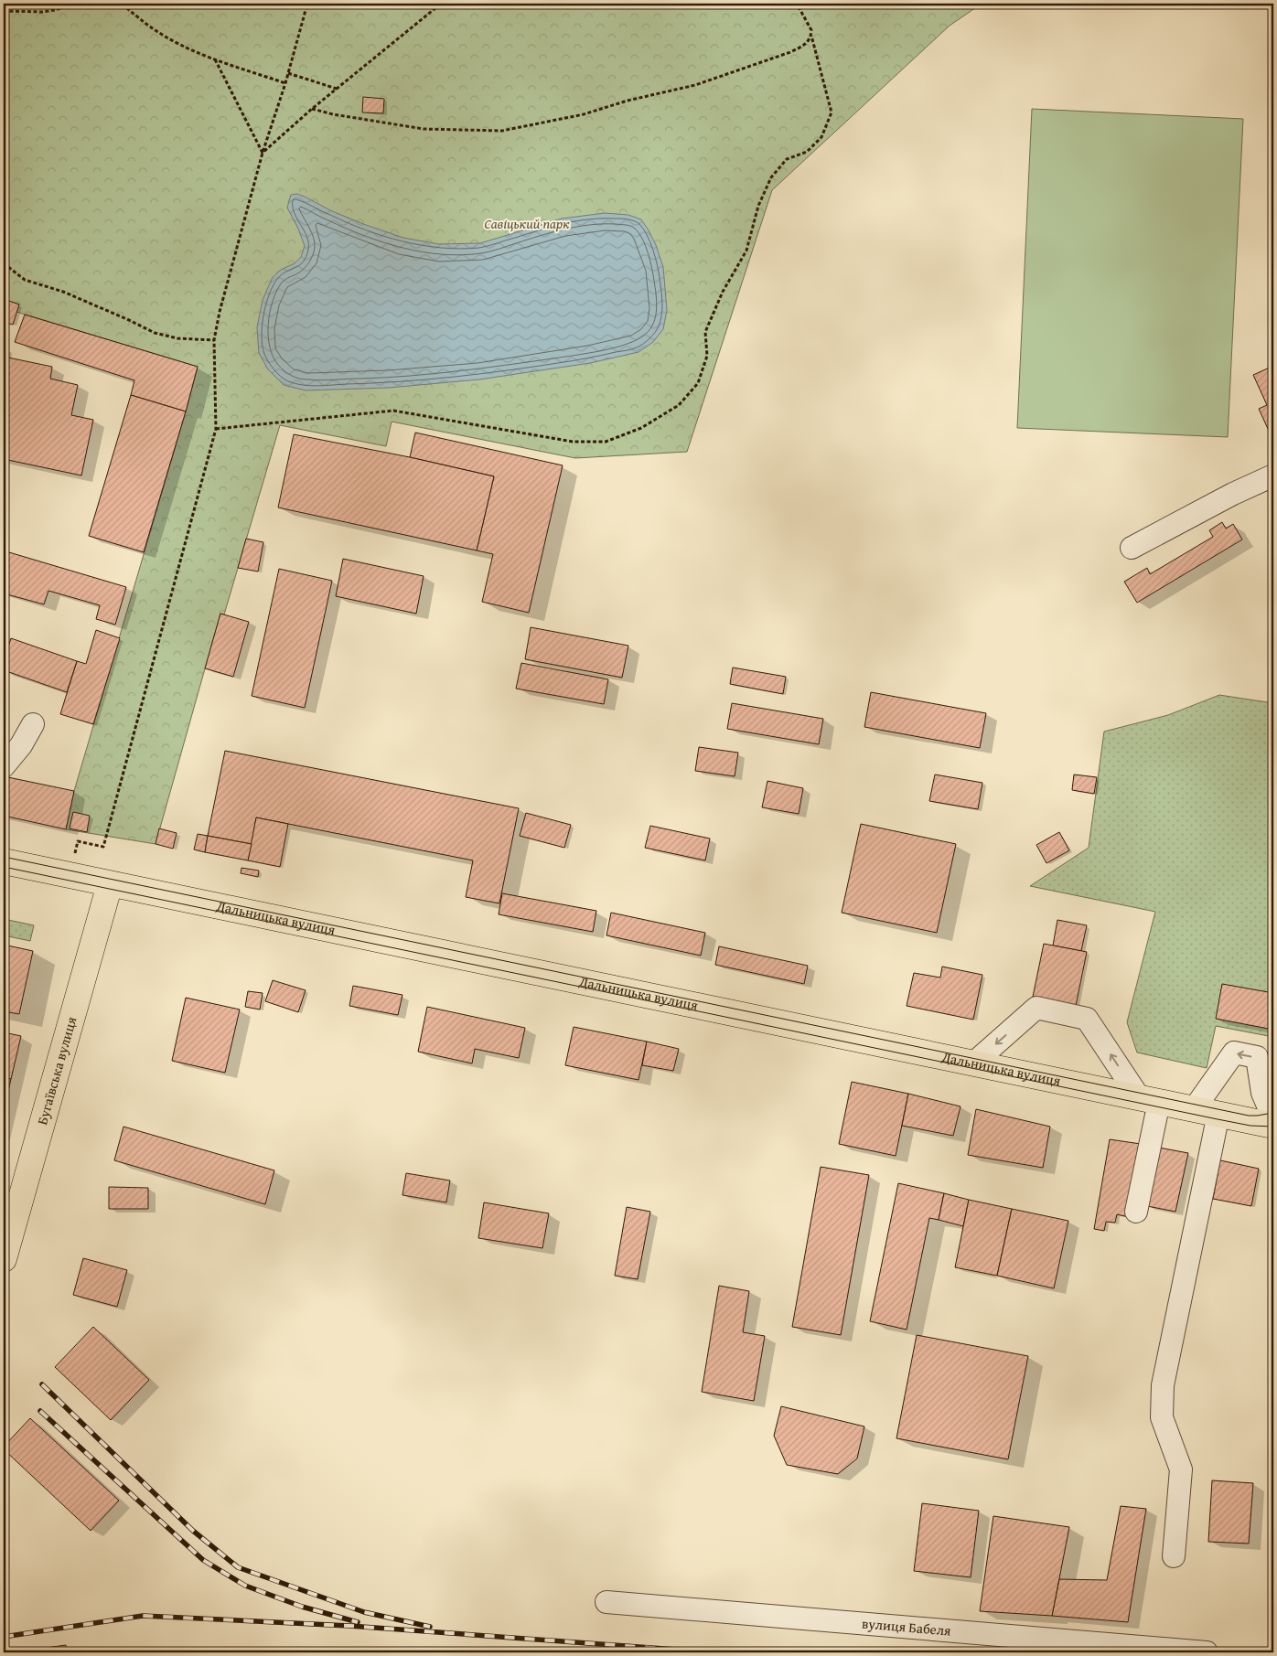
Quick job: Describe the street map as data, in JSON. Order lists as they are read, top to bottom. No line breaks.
{"streets":{"main road":["Дальницька вулиця","Бугаївська вулиця"],"lane":["вулиця Бабеля"]},"crossings":[["Дальницька вулиця","Бугаївська вулиця"]],"parks":["Савіцький парк"]}
